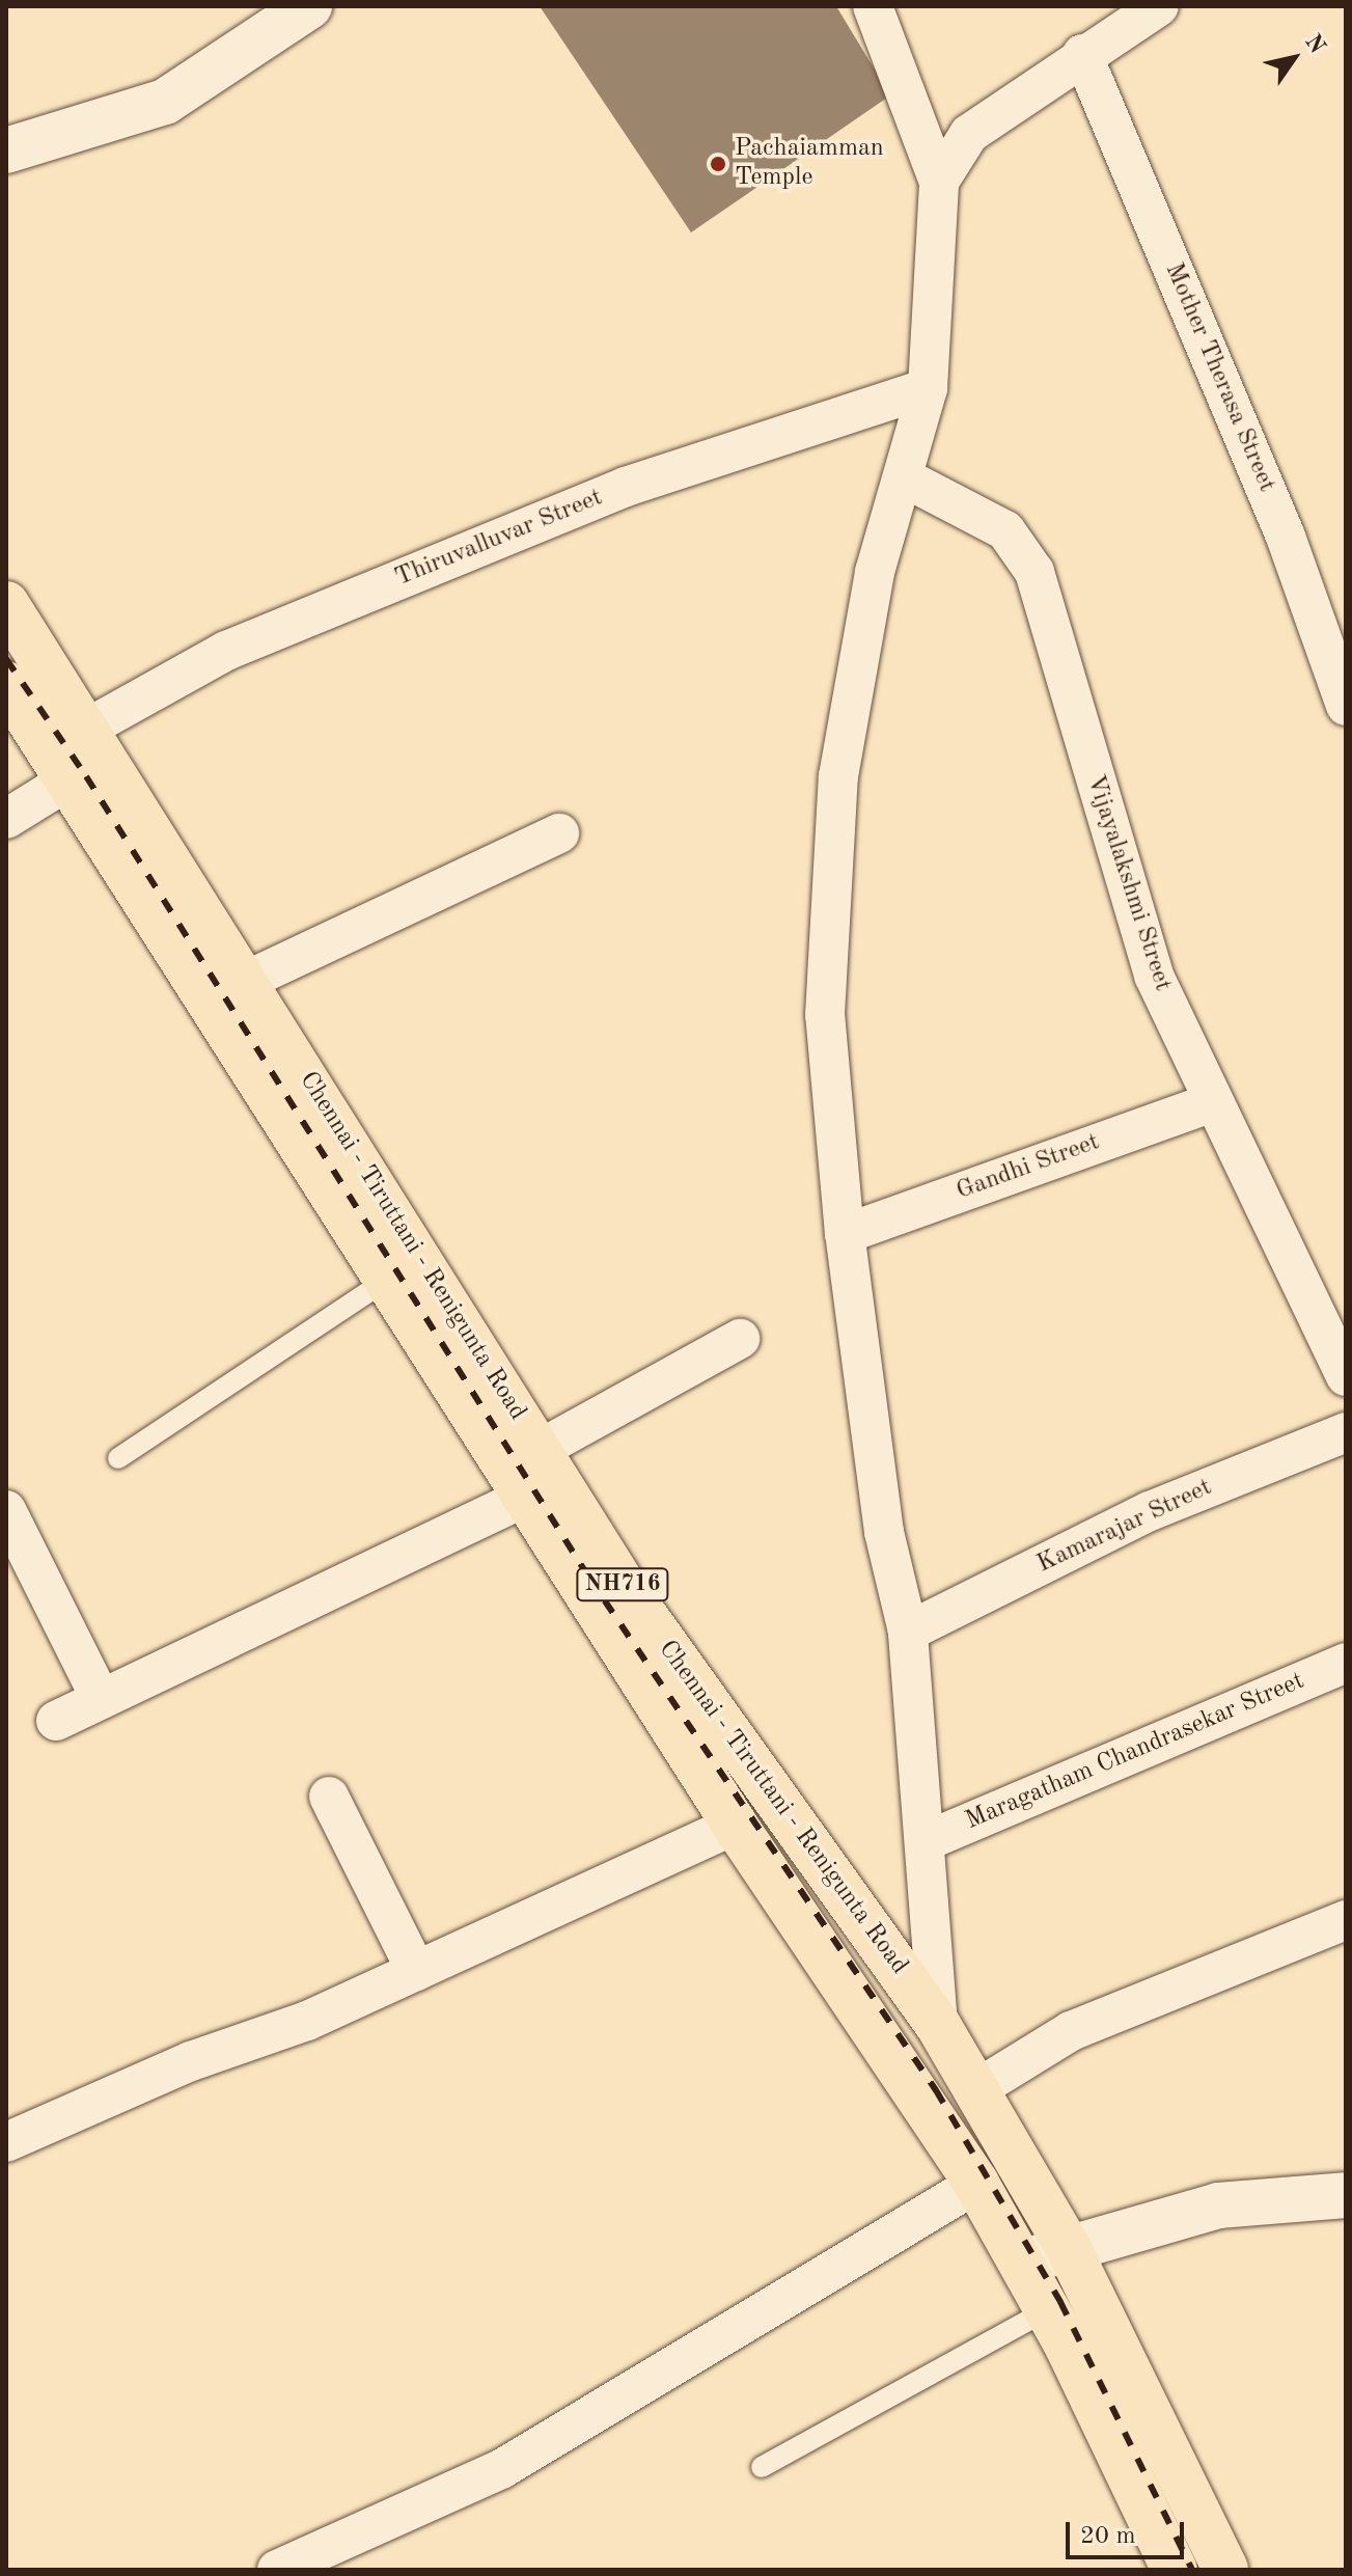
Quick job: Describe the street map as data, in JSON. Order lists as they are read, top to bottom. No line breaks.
{"streets":{"highway":["Chennai - Tiruttani - Renigunta Road","NH716"],"street":["Mother Therasa Street","Thiruvalluvar Street","Vijayalakshmi Street","Gandhi Street","Kamarajar Street","Maragatham Chandrasekar Street"]},"crossings":[["Thiruvalluvar Street","Chennai - Tiruttani - Renigunta Road"],["Vijayalakshmi Street","Gandhi Street"]],"places":["Pachaiamman Temple"],"scale_bar":"20 m","north":"top right"}
